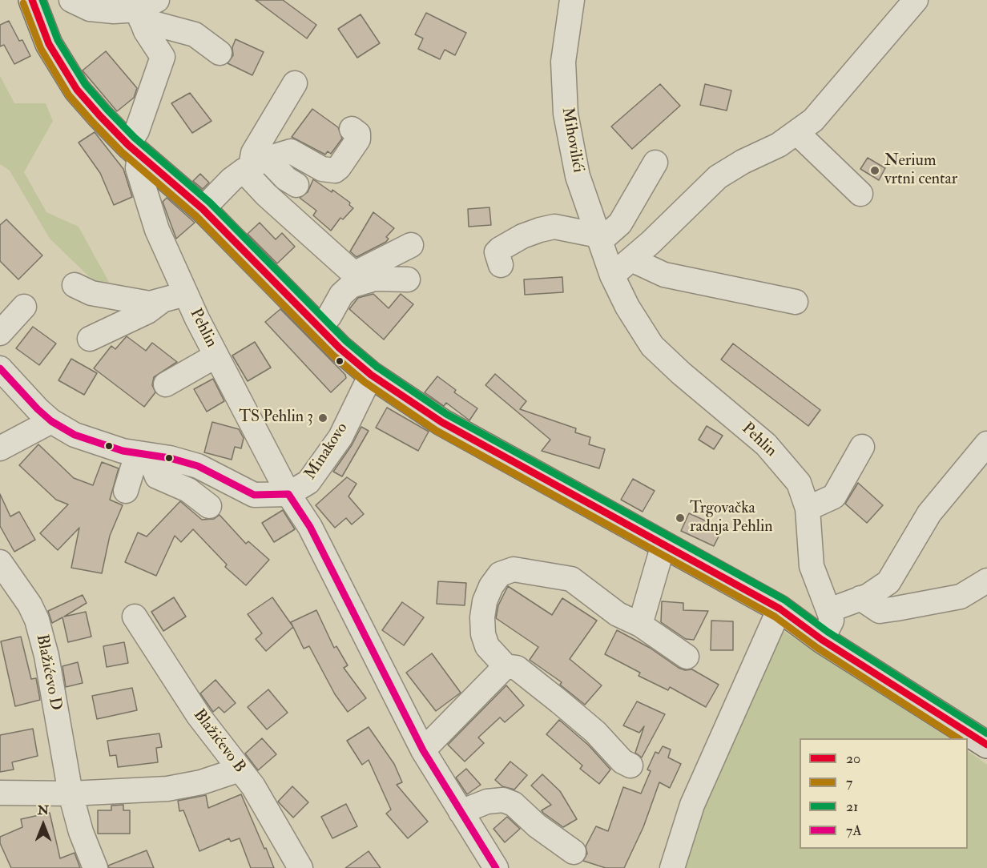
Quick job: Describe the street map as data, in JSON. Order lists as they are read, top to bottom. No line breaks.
{"streets":{"street":["Mihovilići","Pehlin","Minakovo","Blažićevo D","Blažićevo B"]},"crossings":[["Mihovilići","Pehlin"],["Pehlin","Minakovo"]],"places":["Nerium vrtni centar","TS Pehlin 3","Trgovačka radnja Pehlin"],"lines":["transit line 20","transit line 21","transit line 7","transit line 7A"],"legend":["20","7","21","7A"],"north":"top"}
